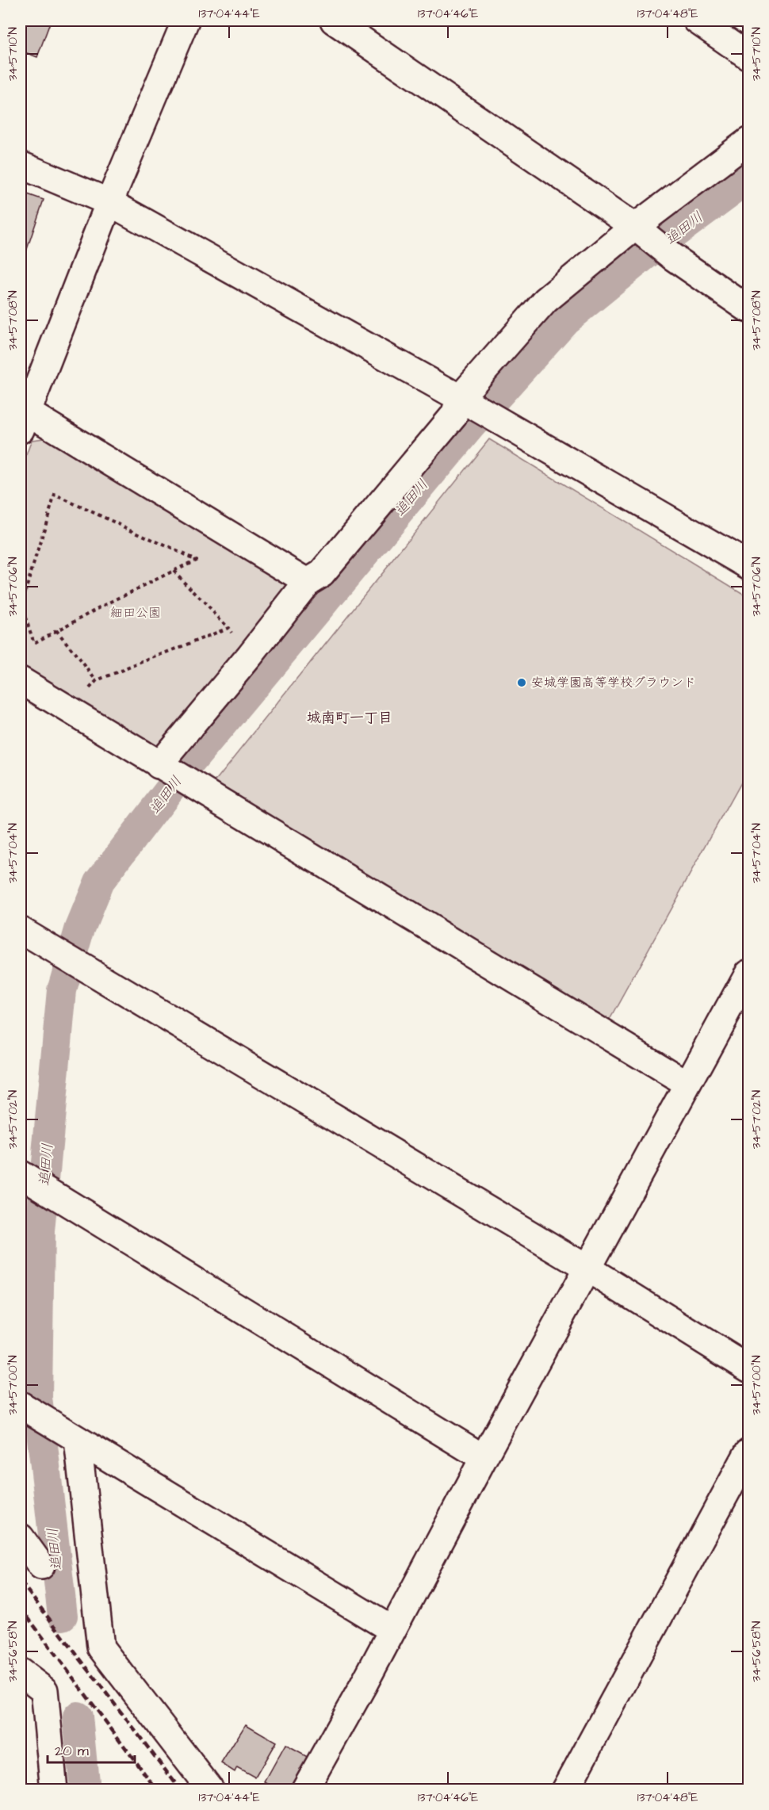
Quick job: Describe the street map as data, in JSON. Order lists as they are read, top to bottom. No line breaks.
{"districts":["城南町一丁目"],"water":["追田川"],"parks":["細田公園"],"places":["安城学園高等学校グラウンド"],"scale_bar":"20 m","coordinates":["137°04'44\"E","137°04'46\"E","137°04'48\"E","34°57'10\"N","34°57'08\"N","34°57'06\"N","34°57'04\"N","34°57'02\"N","34°57'00\"N","34°56'58\"N"]}
